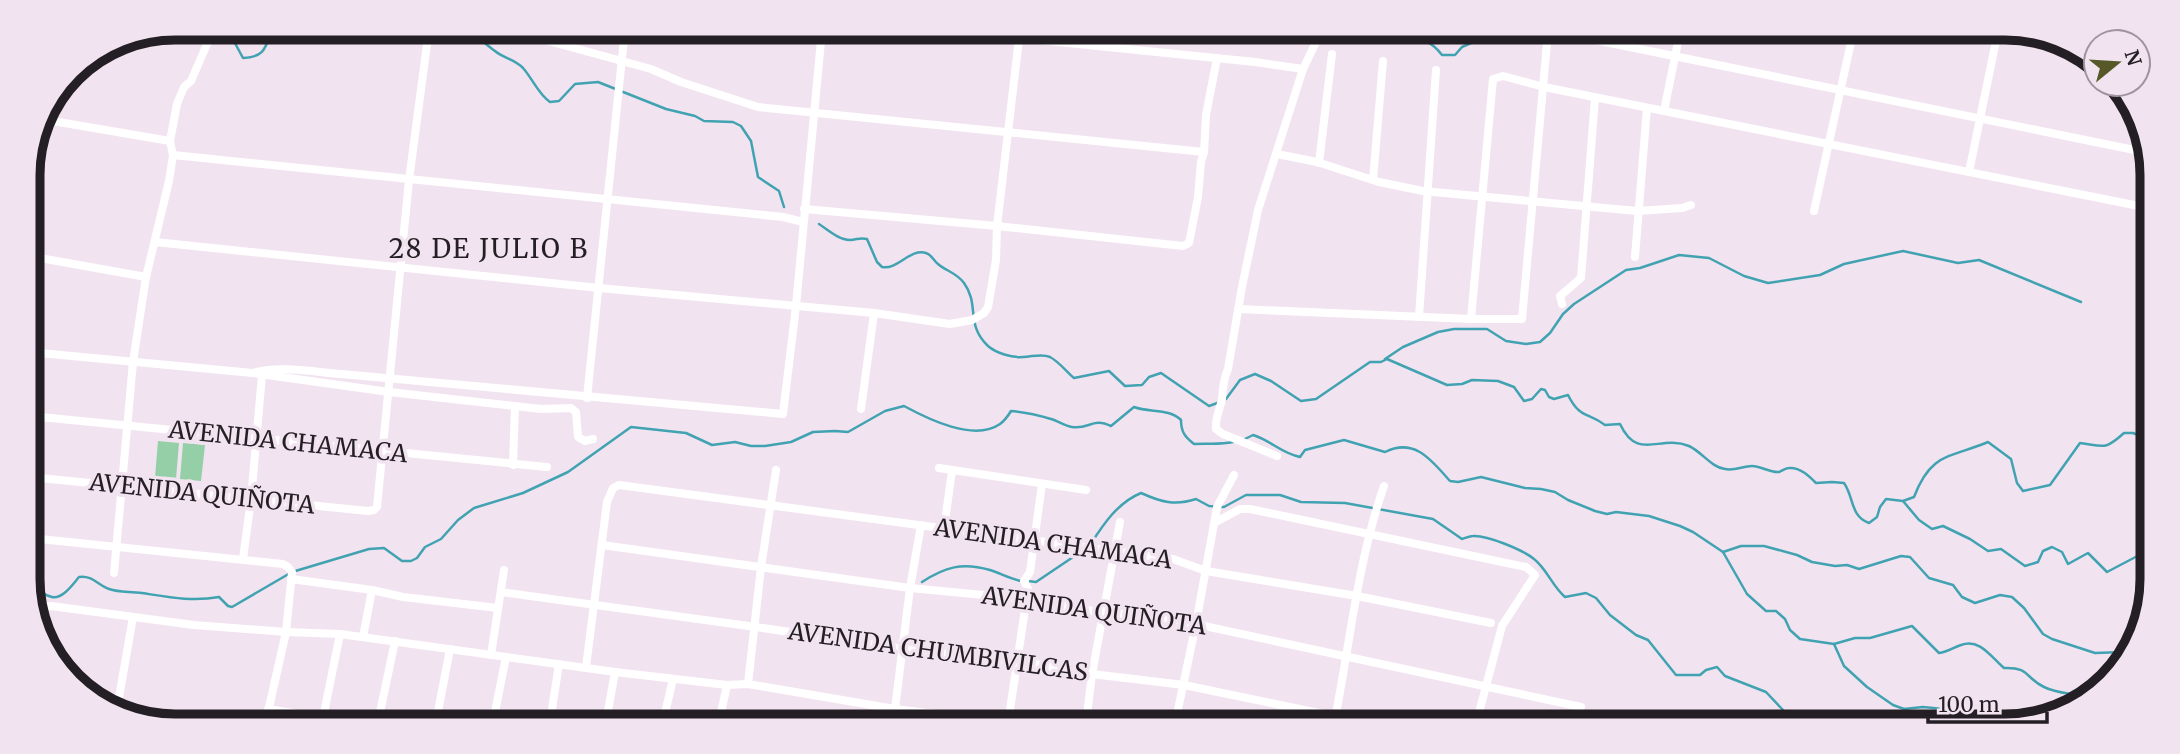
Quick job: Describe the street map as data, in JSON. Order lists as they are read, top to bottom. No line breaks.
{"streets":{"street":["AVENIDA CHAMACA","AVENIDA QUIÑOTA","AVENIDA CHUMBIVILCAS"]},"crossings":[["AVENIDA CHAMACA","AVENIDA QUIÑOTA"]],"districts":["28 DE JULIO B"],"scale_bar":"100 m","north":"right"}
